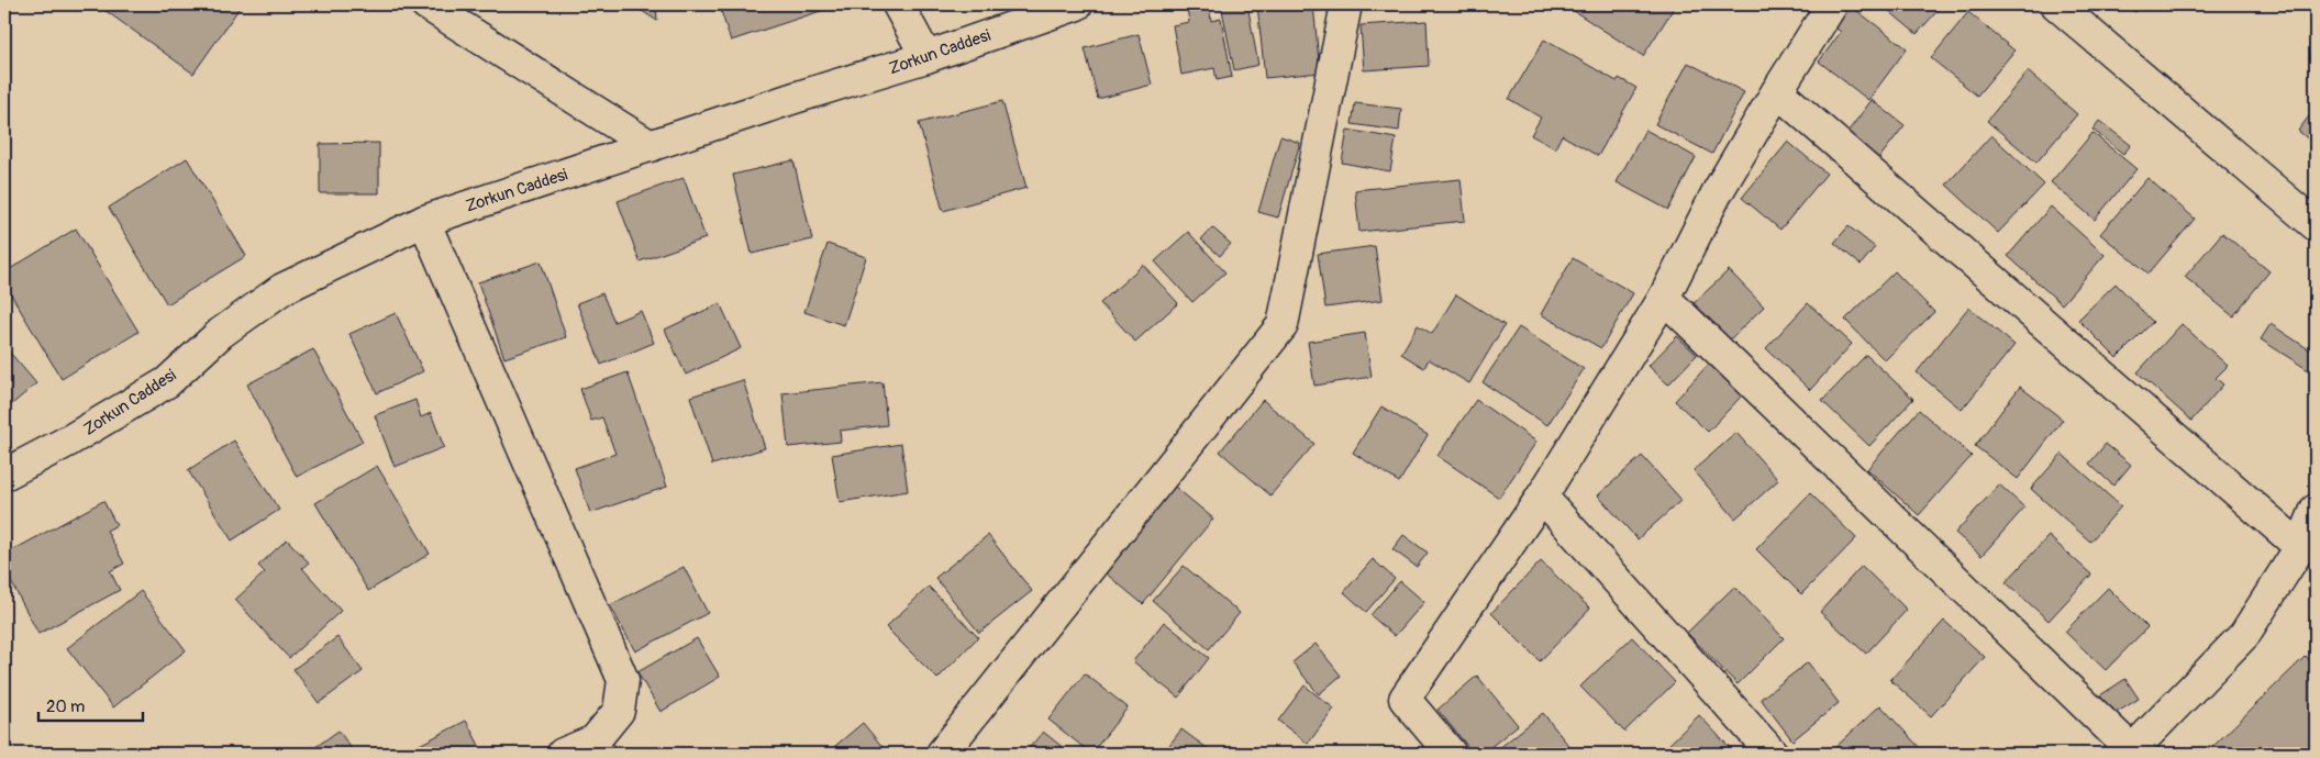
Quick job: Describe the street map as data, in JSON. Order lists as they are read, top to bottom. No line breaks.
{"streets":{"street":["Zorkun Caddesi"]},"scale_bar":"20 m"}
